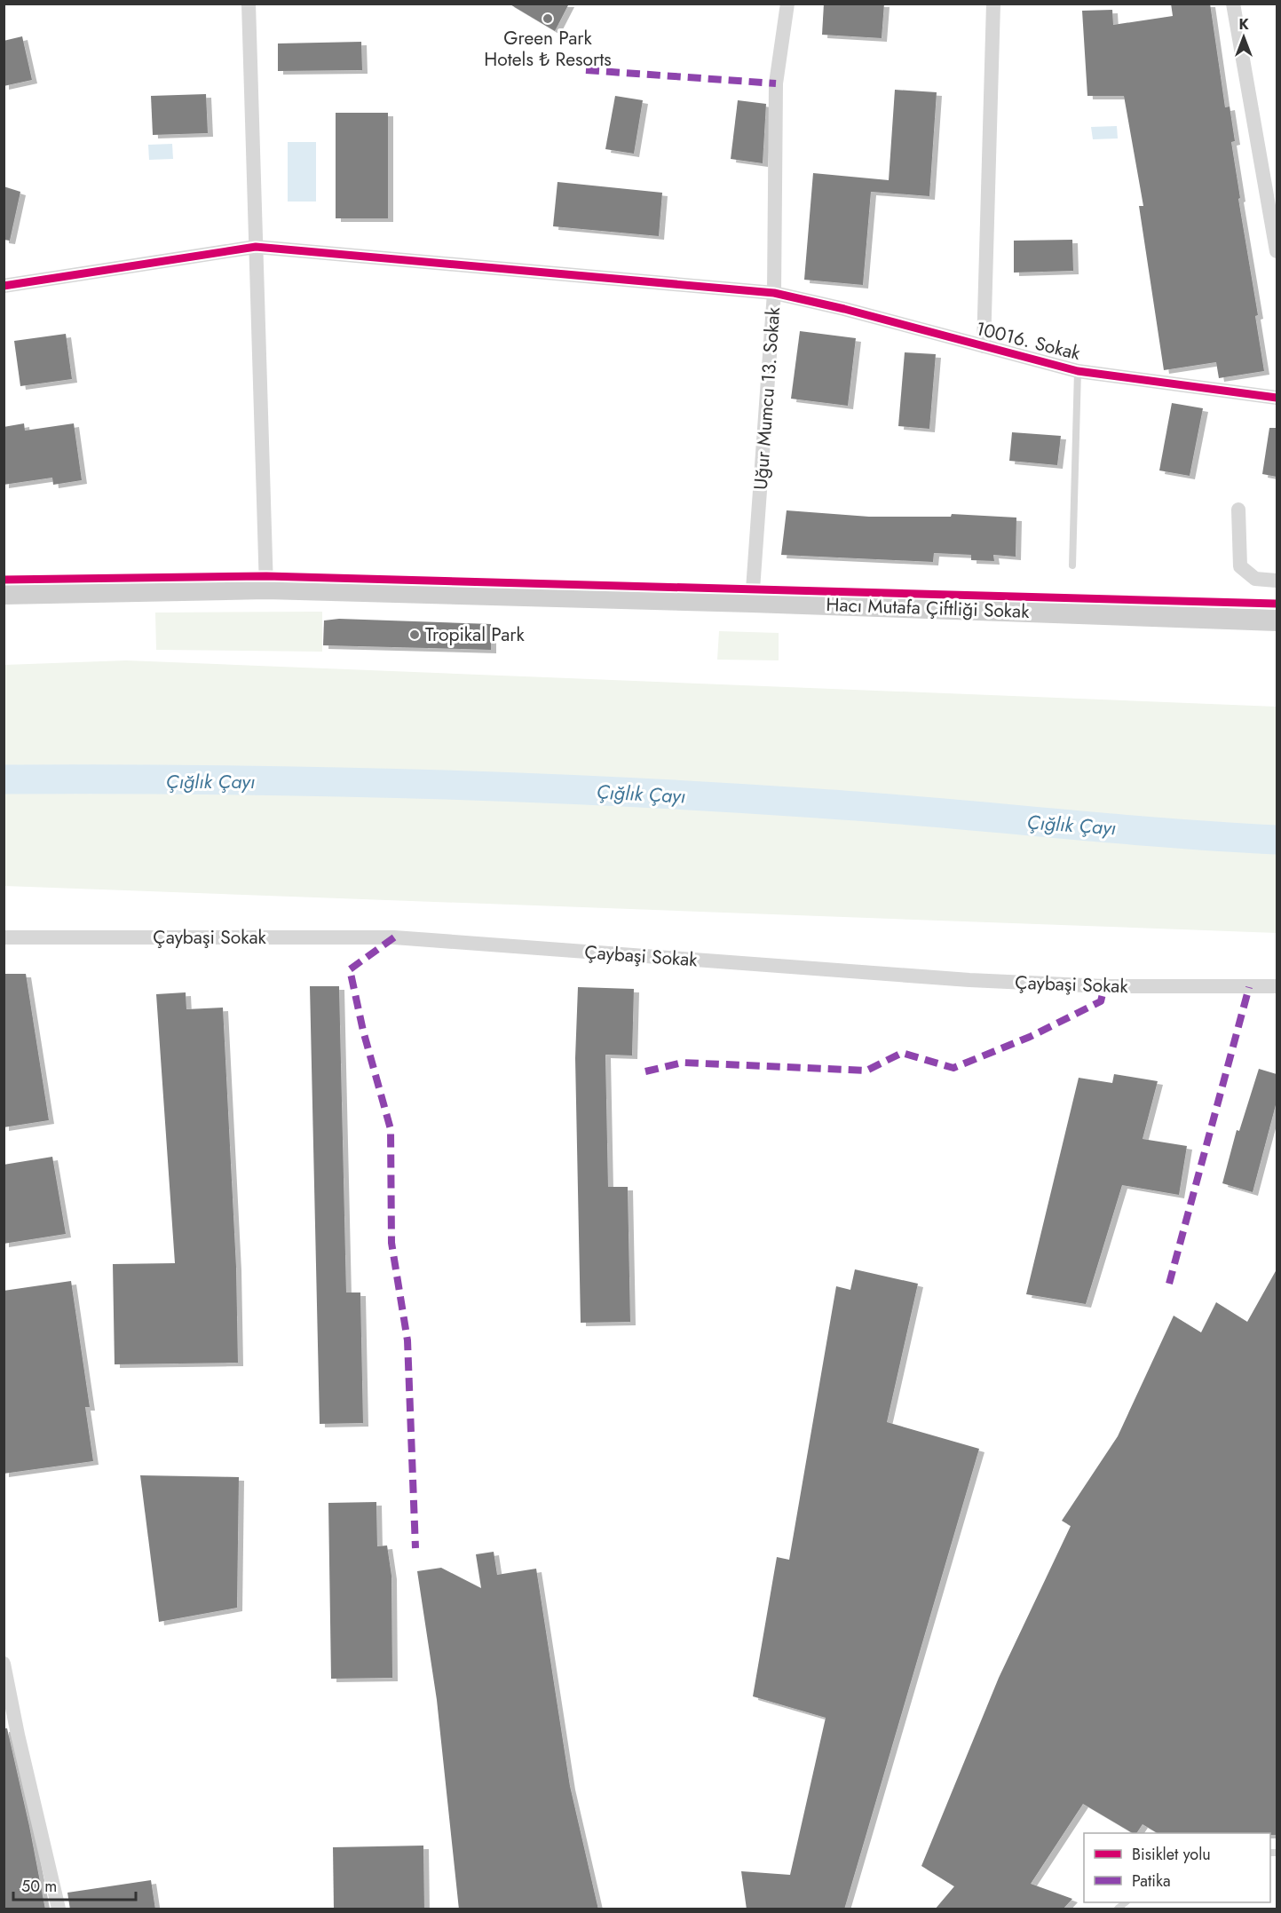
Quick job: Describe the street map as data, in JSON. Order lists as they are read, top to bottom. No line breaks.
{"streets":{"street":["10016. Sokak","Uğur Mumcu 13. Sokak","Hacı Mutafa Çiftliği Sokak","Çaybaşi Sokak"]},"crossings":[["10016. Sokak","Uğur Mumcu 13. Sokak"],["Uğur Mumcu 13. Sokak","Hacı Mutafa Çiftliği Sokak"]],"water":["Çığlık Çayı"],"places":["Green Park Hotels ₺ Resorts","Tropikal Park"],"legend":["Bisiklet yolu","Patika"],"scale_bar":"50 m","north":"top"}
